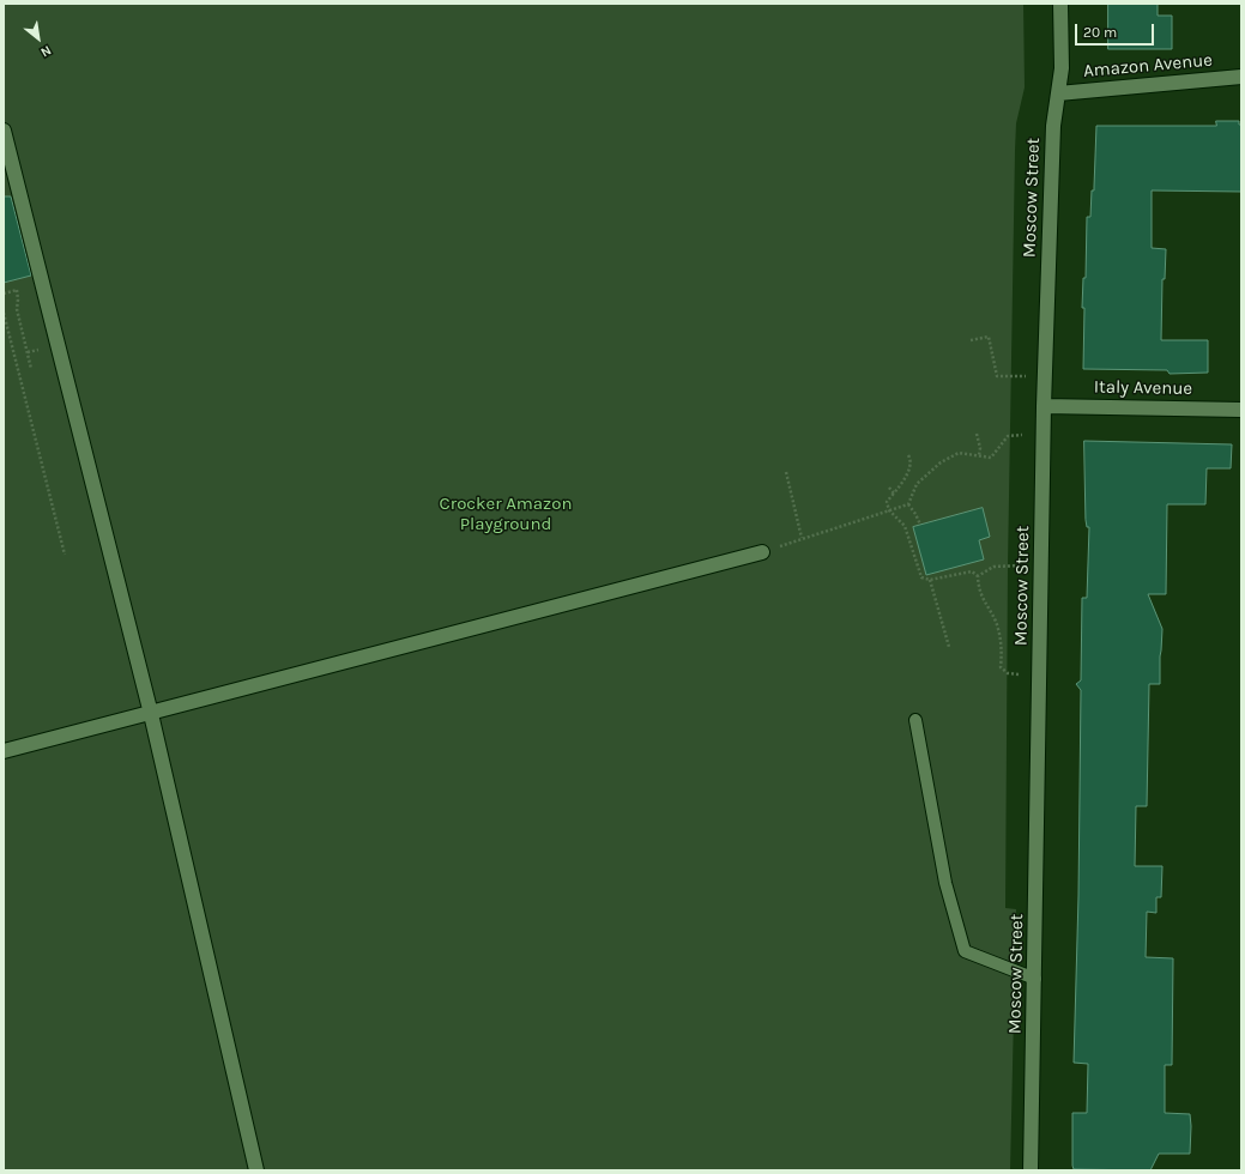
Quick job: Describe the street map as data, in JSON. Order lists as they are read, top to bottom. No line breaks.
{"streets":{"street":["Amazon Avenue","Moscow Street","Italy Avenue"]},"crossings":[["Amazon Avenue","Moscow Street"],["Moscow Street","Italy Avenue"]],"parks":["Crocker Amazon Playground"],"scale_bar":"20 m","north":"bottom right"}
